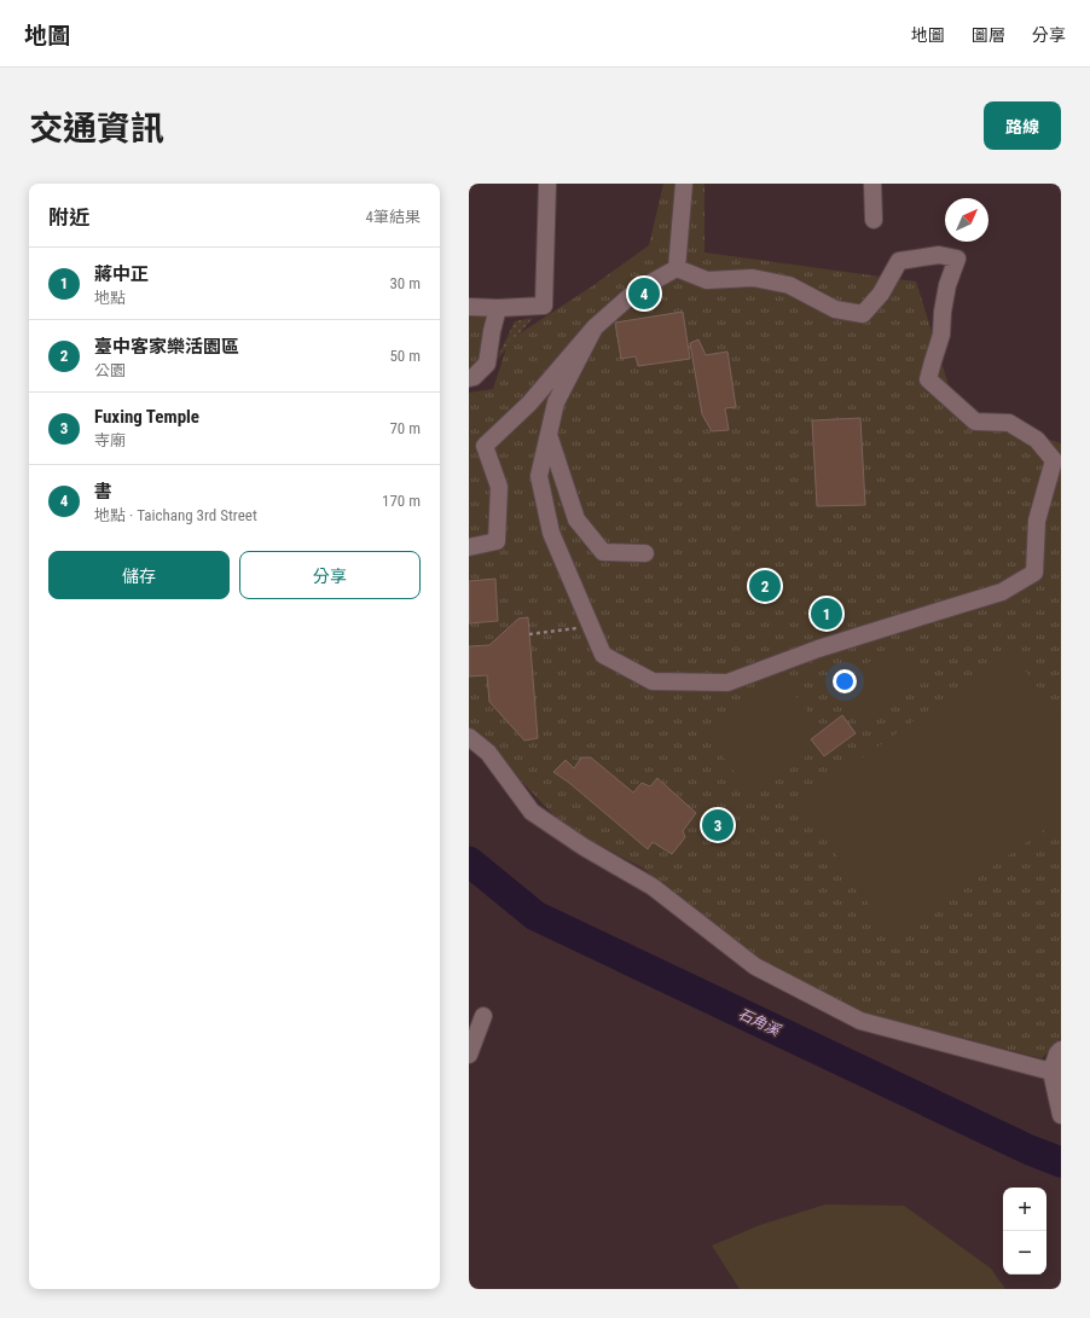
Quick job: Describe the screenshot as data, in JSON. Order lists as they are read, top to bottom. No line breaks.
{"water":["石角溪"],"north":"top right","page":{"header":"地圖","nav":["地圖","圖層","分享"],"title":"交通資訊","buttons":["路線",["儲存","分享"]],"heading":["附近","4筆結果"],"list":[{"mark":"1","name":"蔣中正","note":"地點","value":"30 m"},{"mark":"2","name":"臺中客家樂活園區","note":"公園","value":"50 m"},{"mark":"3","name":"Fuxing Temple","note":"寺廟","value":"70 m"},{"mark":"4","name":"書","note":"地點 · Taichang 3rd Street","value":"170 m"}],"pins":["4","2","1","3"],"map_buttons":["+","−"]}}
